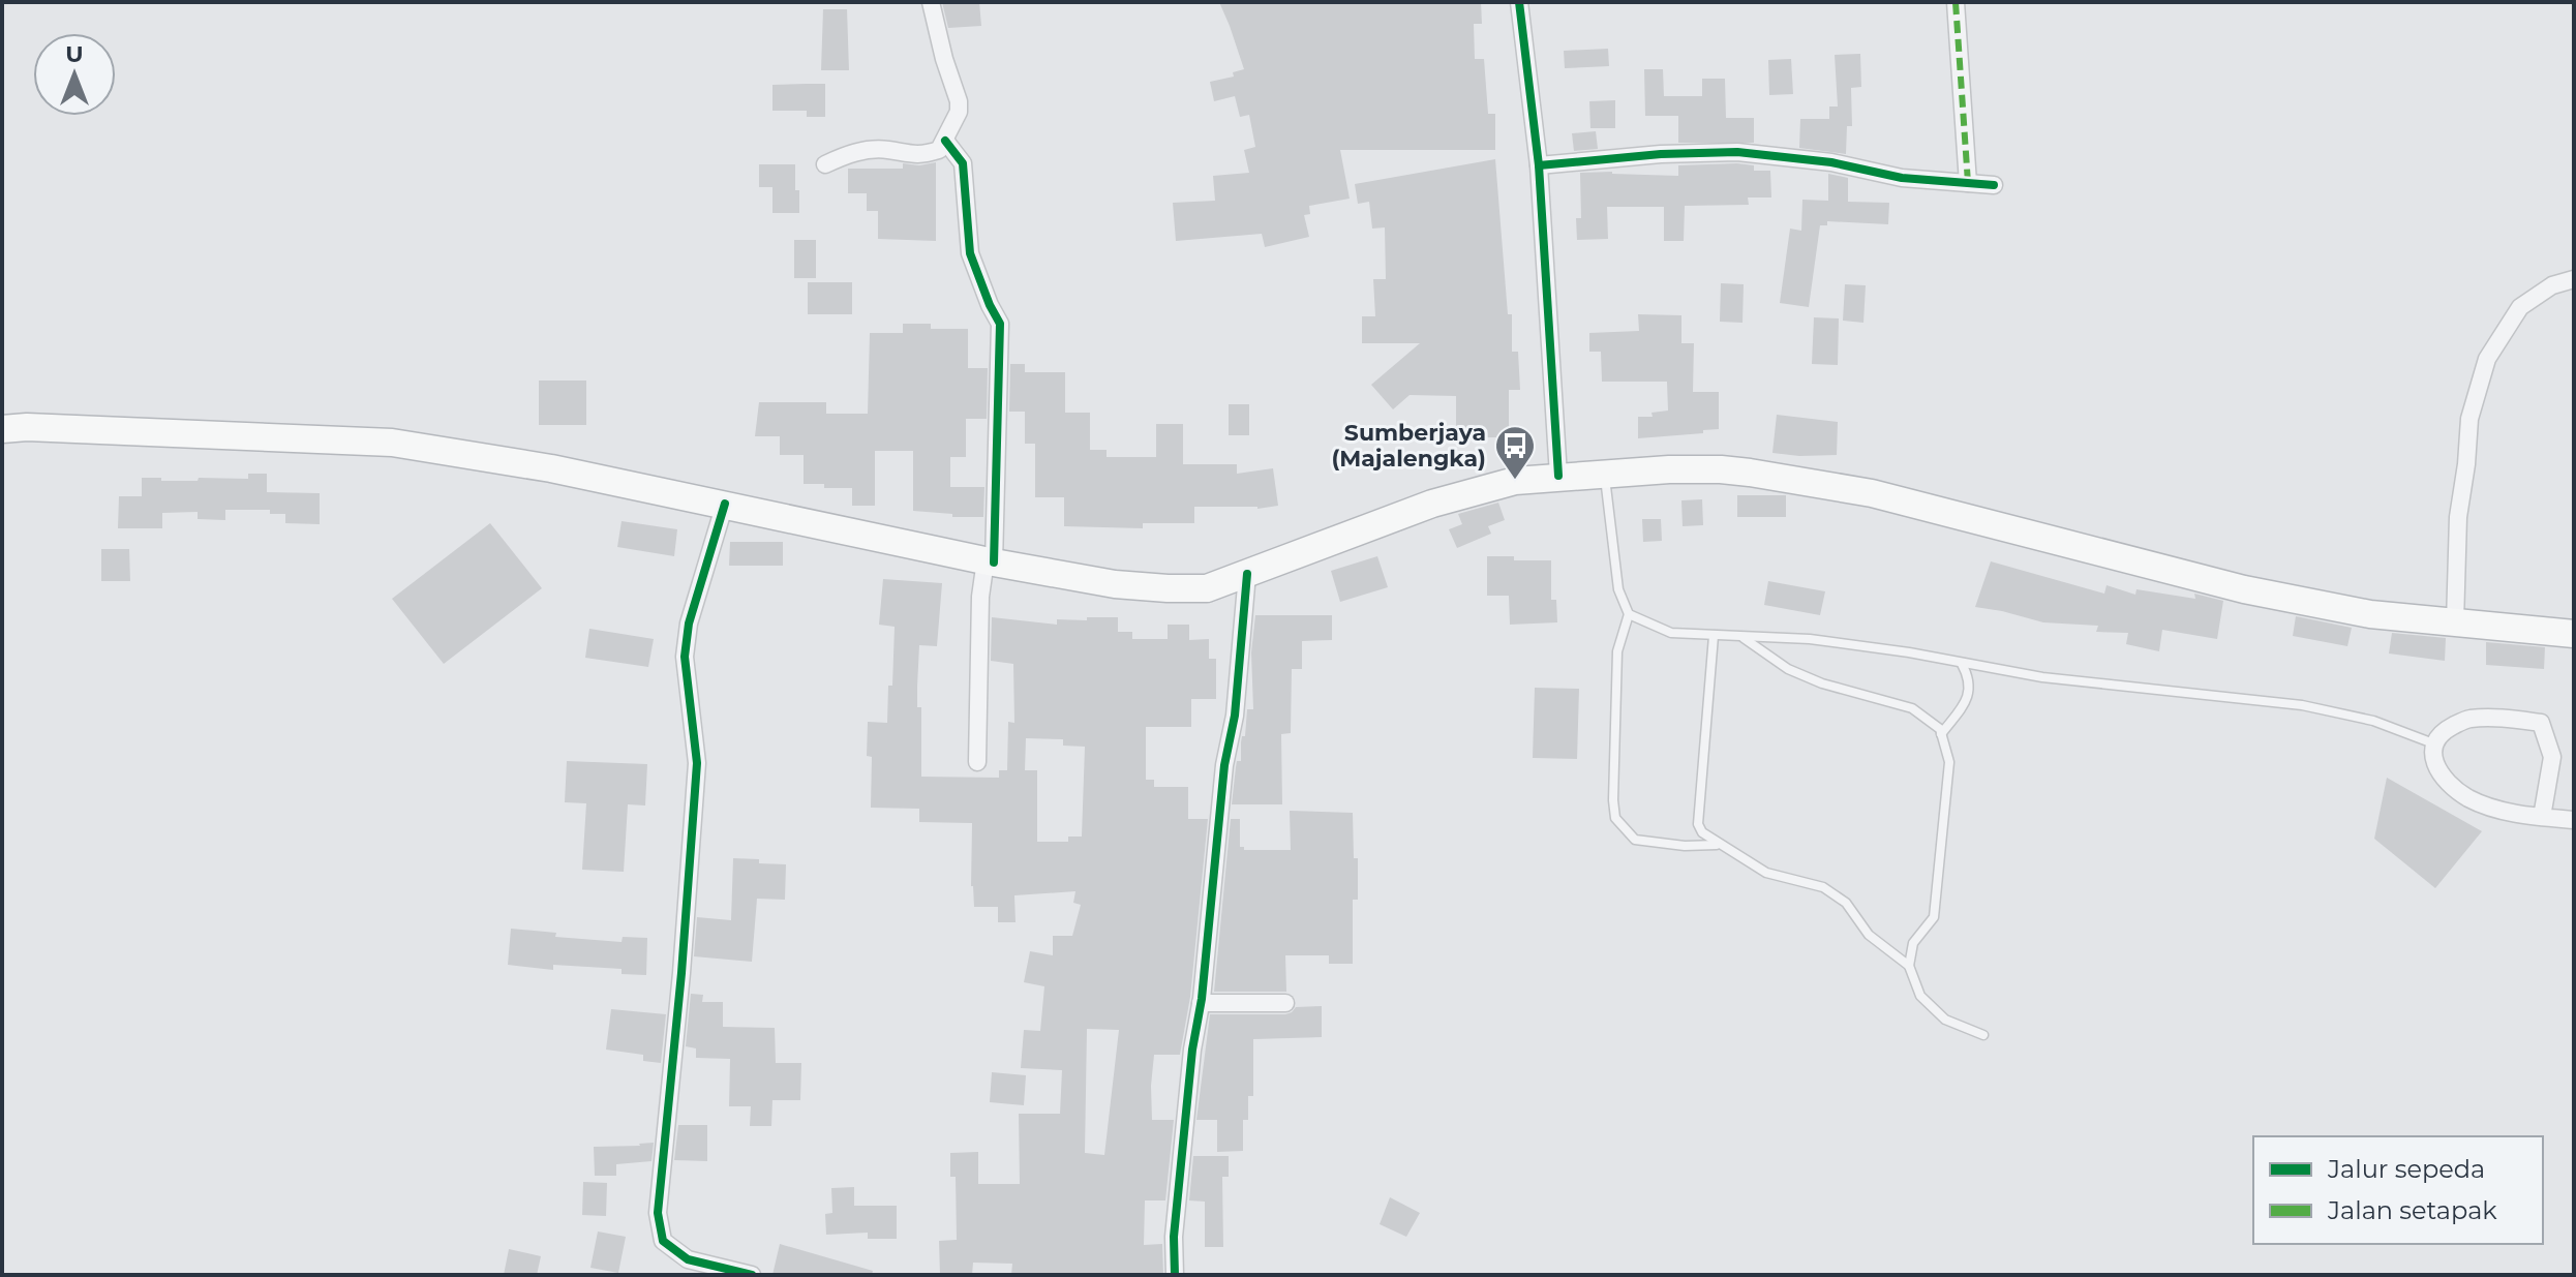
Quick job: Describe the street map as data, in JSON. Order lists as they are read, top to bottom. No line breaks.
{"places":{"bus stop":["Sumberjaya (Majalengka)"]},"legend":["Jalur sepeda","Jalan setapak"],"north":"top"}
